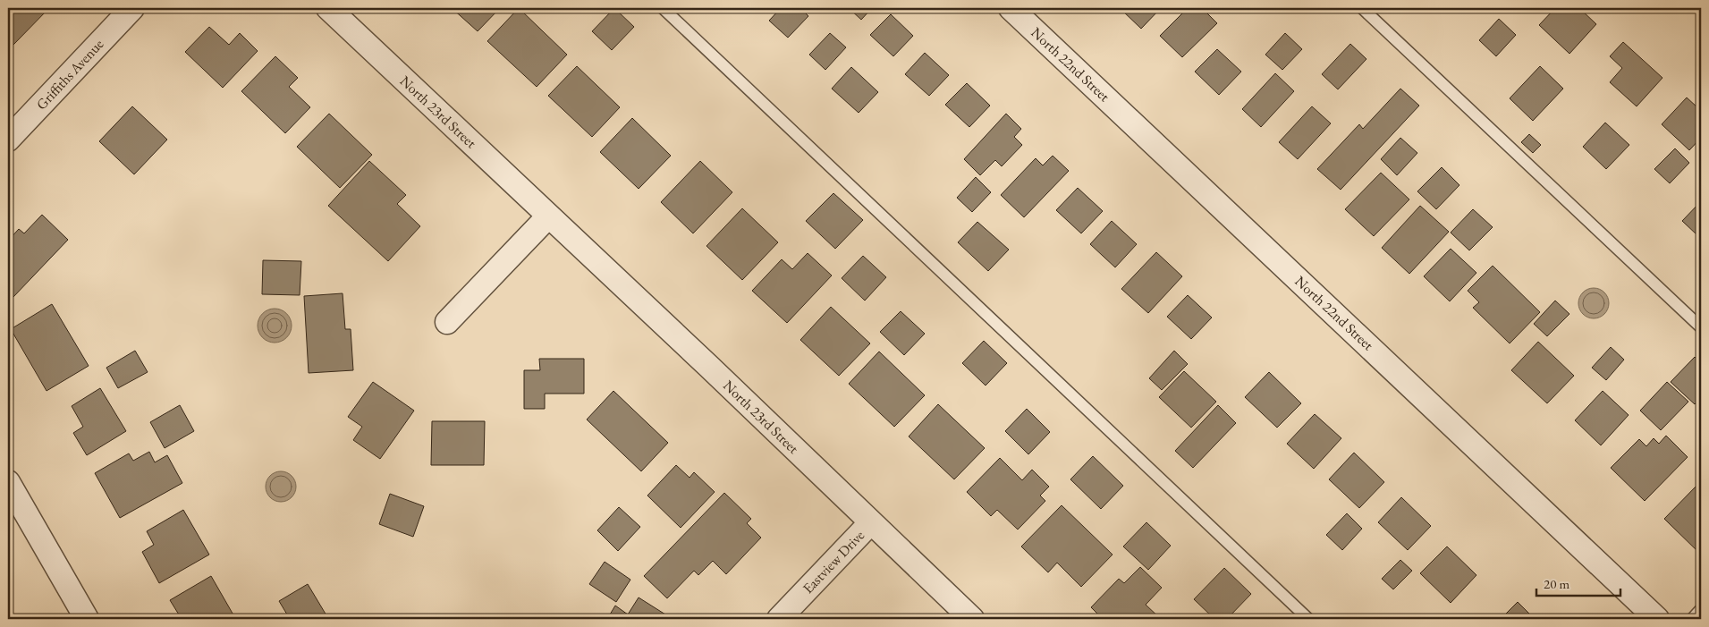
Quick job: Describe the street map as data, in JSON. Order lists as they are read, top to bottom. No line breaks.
{"streets":{"street":["North 22nd Street","Griffiths Avenue","North 23rd Street","Eastview Drive"]},"crossings":[["North 23rd Street","Eastview Drive"]],"scale_bar":"20 m"}
